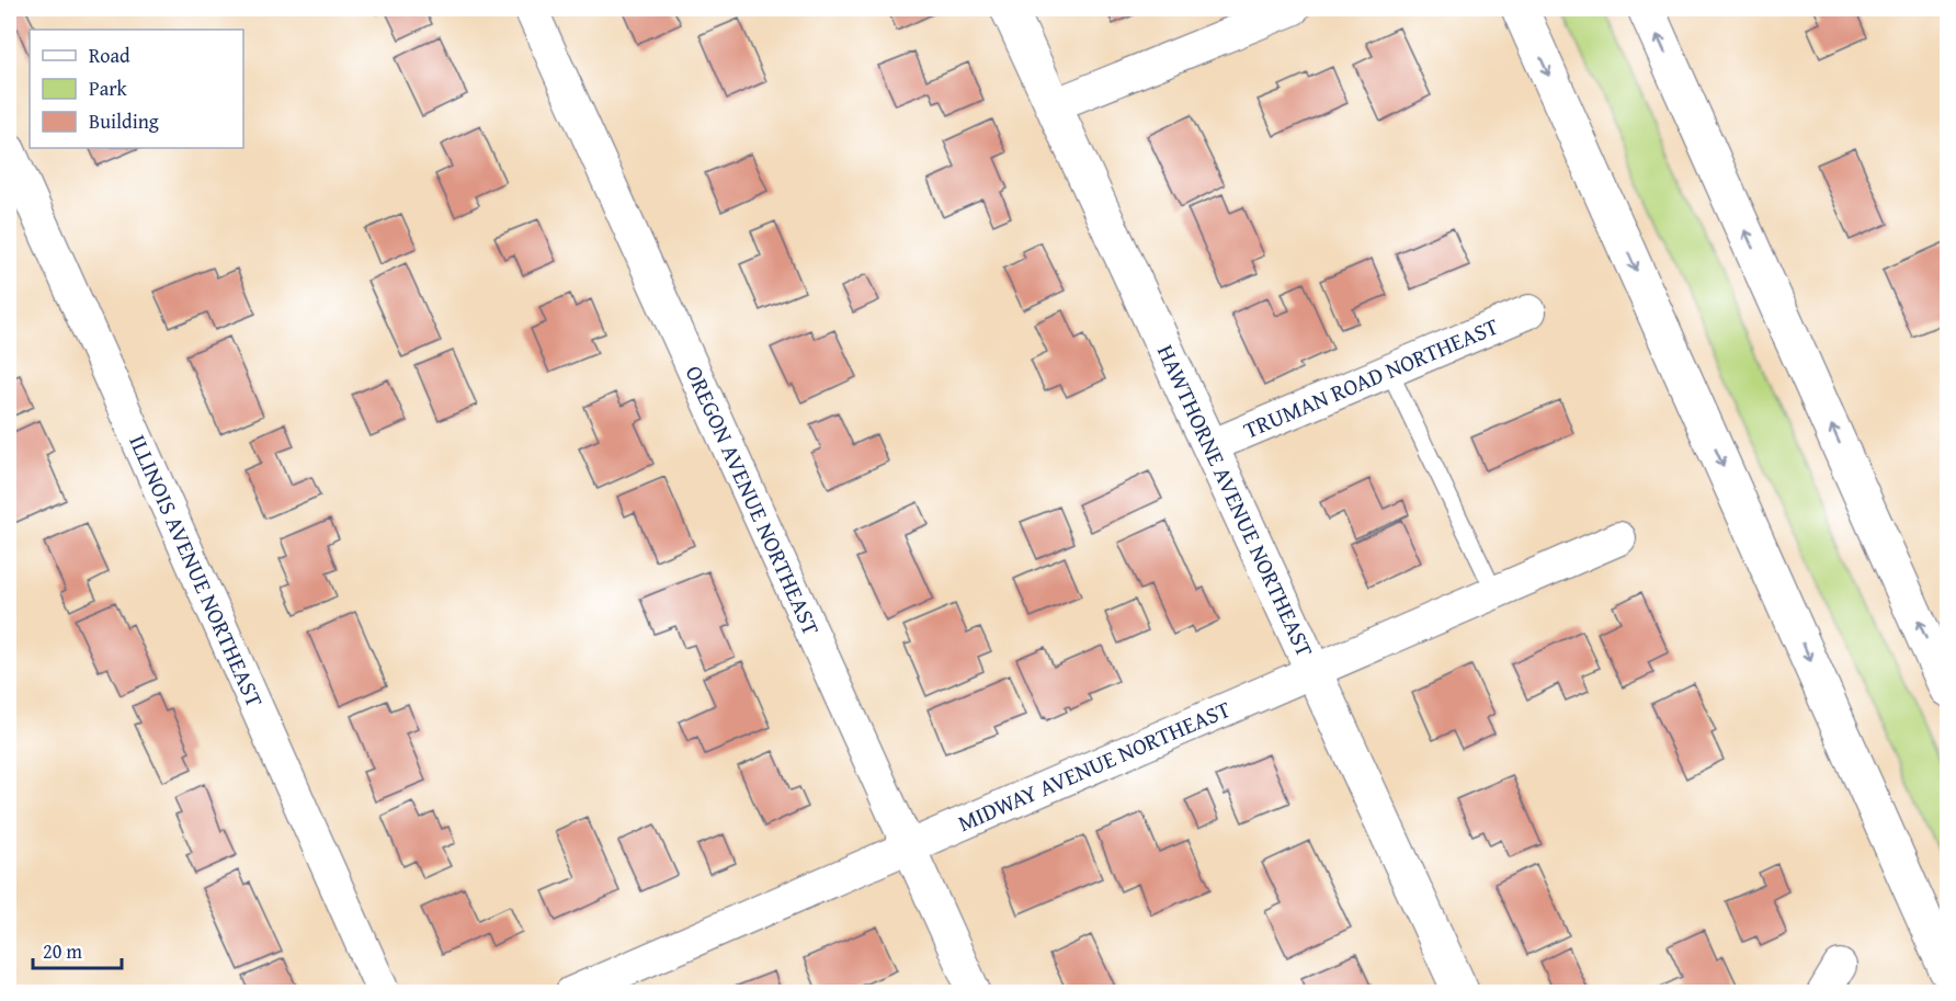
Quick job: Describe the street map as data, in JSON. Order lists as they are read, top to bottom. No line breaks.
{"streets":{"main road":["HAWTHORNE AVENUE NORTHEAST"],"street":["TRUMAN ROAD NORTHEAST","OREGON AVENUE NORTHEAST","ILLINOIS AVENUE NORTHEAST","MIDWAY AVENUE NORTHEAST"]},"crossings":[["TRUMAN ROAD NORTHEAST","HAWTHORNE AVENUE NORTHEAST"],["HAWTHORNE AVENUE NORTHEAST","MIDWAY AVENUE NORTHEAST"],["OREGON AVENUE NORTHEAST","MIDWAY AVENUE NORTHEAST"]],"legend":["Road","Park","Building"],"scale_bar":"20 m"}
